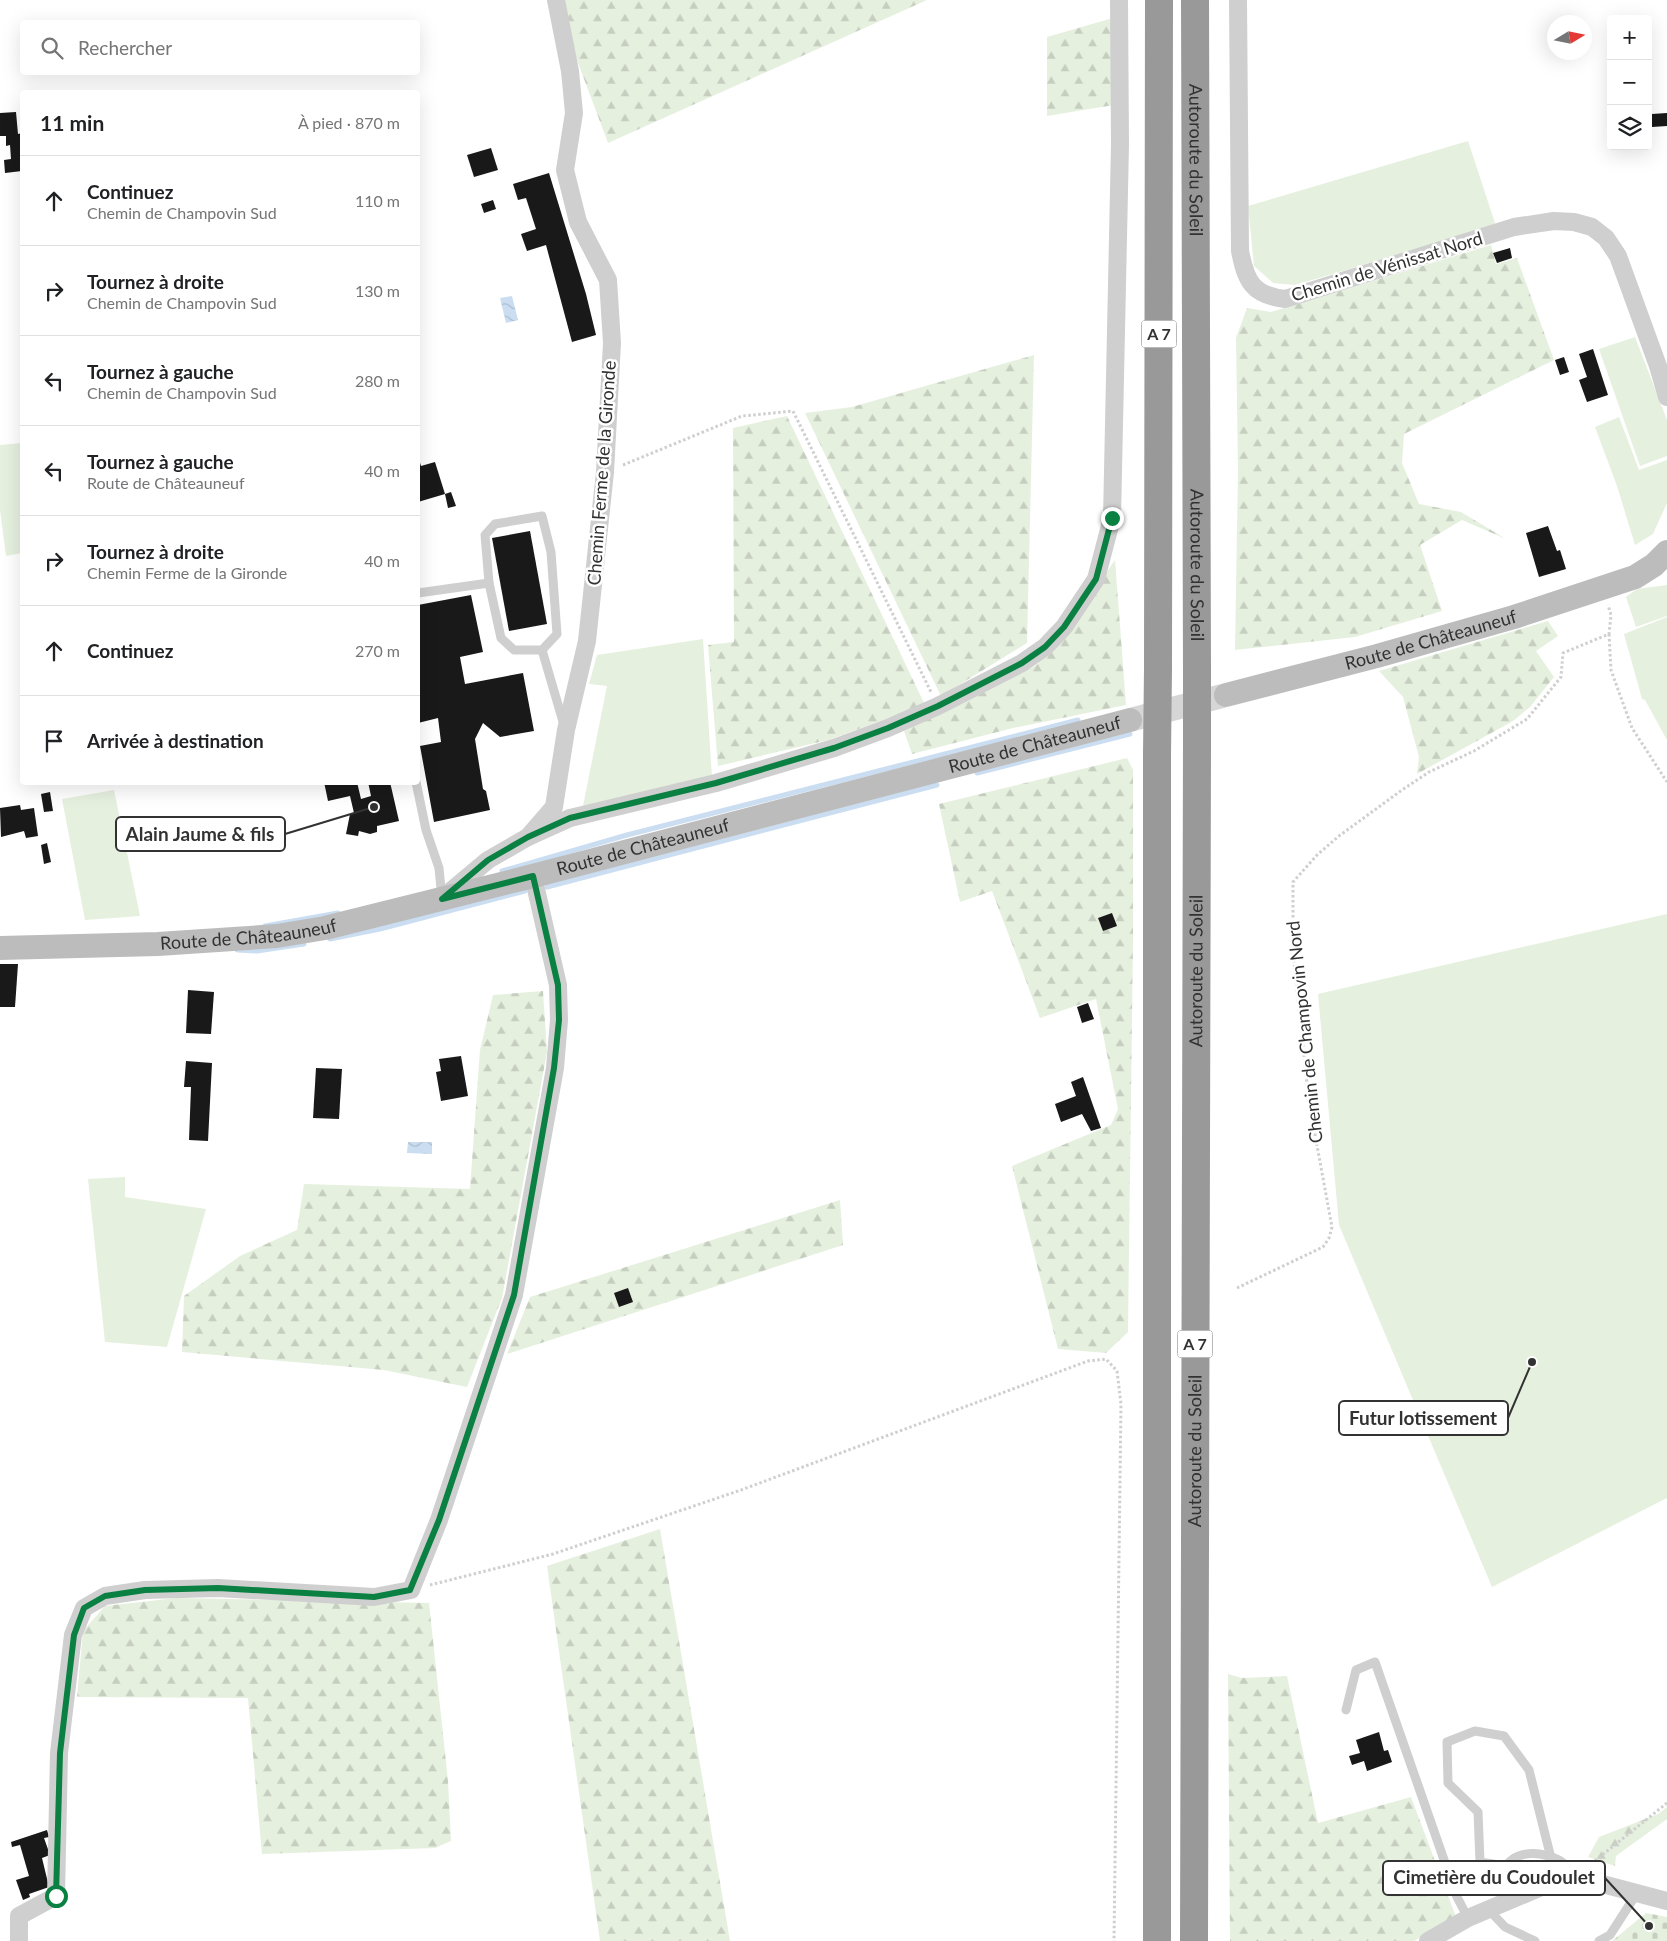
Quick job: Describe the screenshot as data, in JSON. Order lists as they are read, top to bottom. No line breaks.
{"streets":{"highway":["Autoroute du Soleil","A 7"],"main road":["Route de Châteauneuf"],"street":["Chemin de Vénissat Nord","Chemin Ferme de la Gironde"],"path":["Chemin de Champovin Nord"]},"crossings":[["Chemin Ferme de la Gironde","Route de Châteauneuf"]],"places":["Alain Jaume & fils","Futur lotissement","Cimetière du Coudoulet"],"north":"right","page":{"map_buttons":["+","−"],"search":"Rechercher","heading":["11 min","À pied · 870 m"],"list":[["Continuez","Chemin de Champovin Sud","110 m"],["Tournez à droite","Chemin de Champovin Sud","130 m"],["Tournez à gauche","Chemin de Champovin Sud","280 m"],["Tournez à gauche","Route de Châteauneuf","40 m"],["Tournez à droite","Chemin Ferme de la Gironde","40 m"],["Continuez","270 m"],"Arrivée à destination"]}}
